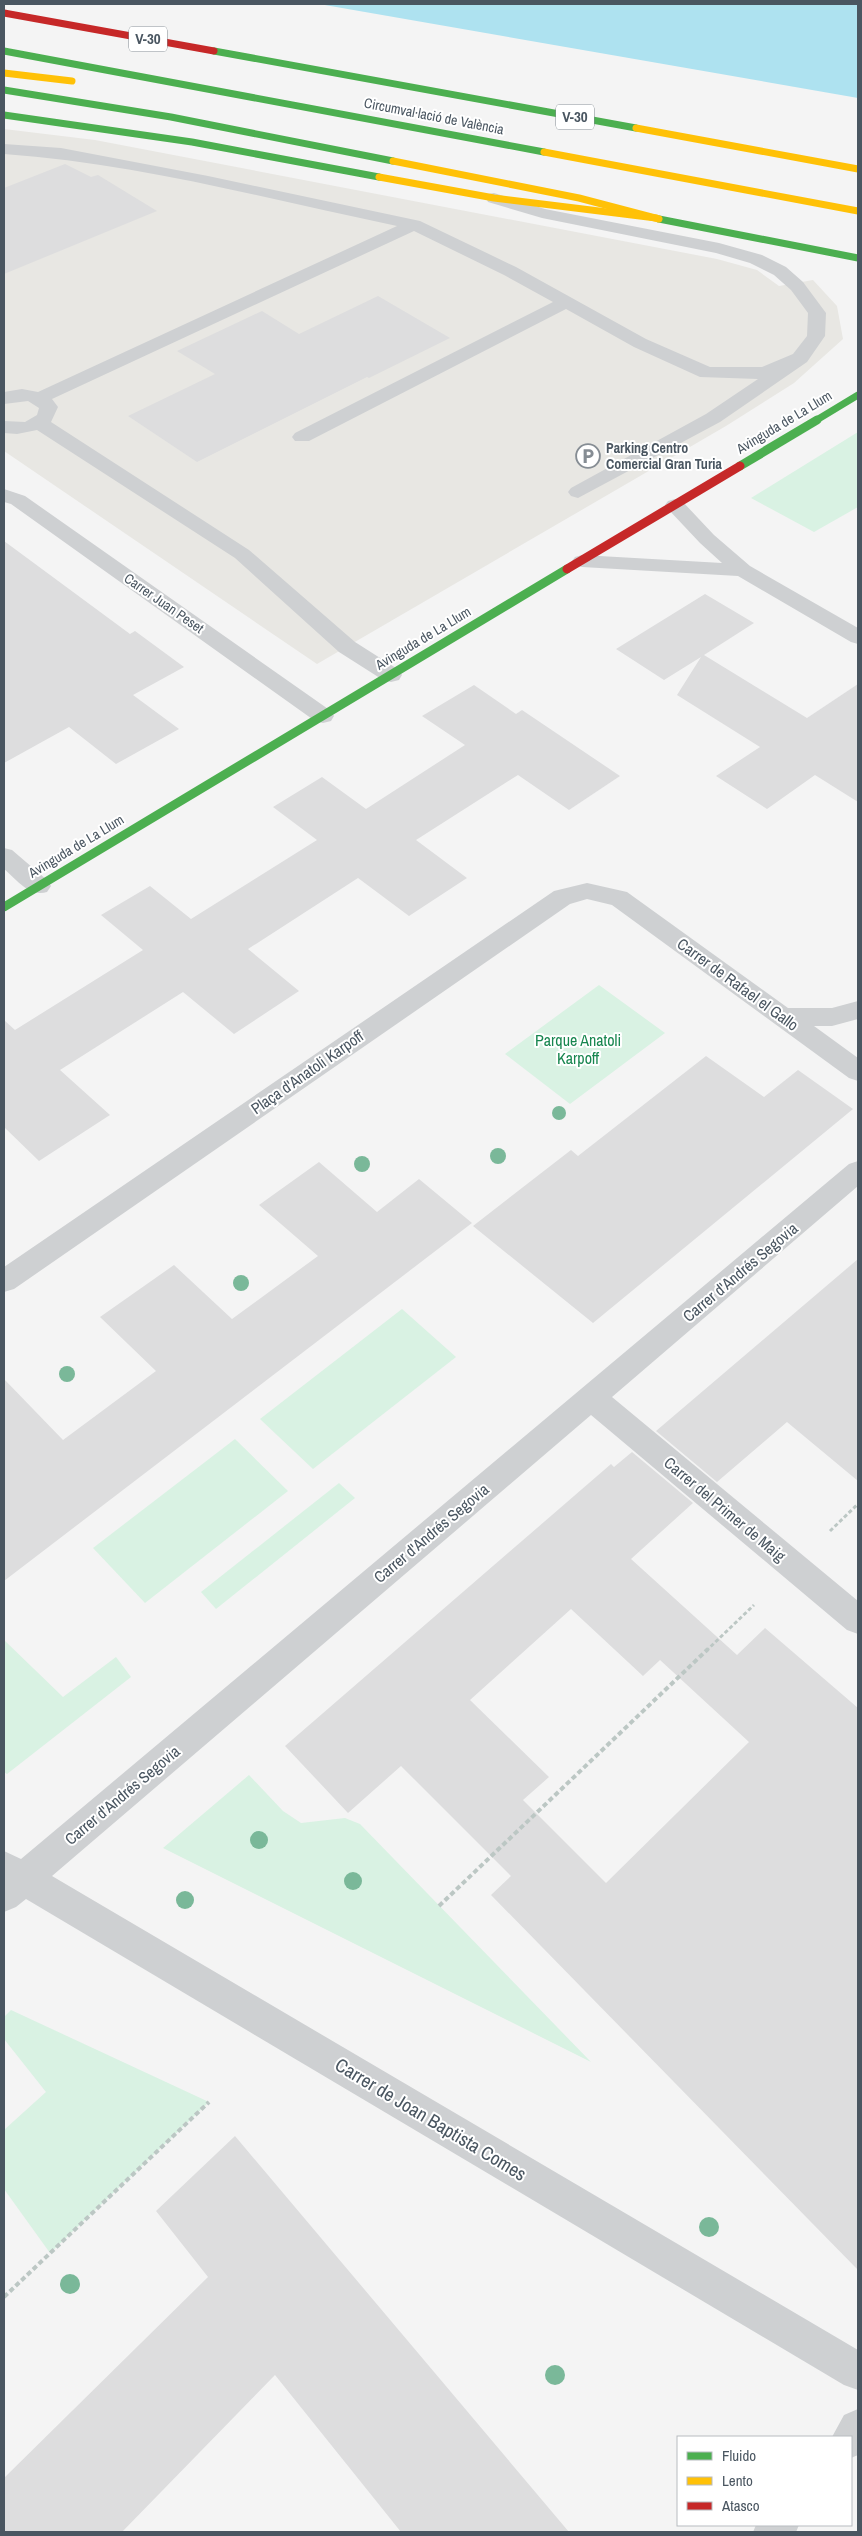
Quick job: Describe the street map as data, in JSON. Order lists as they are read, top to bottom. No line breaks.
{"streets":{"main road":["V-30","Circumval·lació de València","Avinguda de La Llum"],"street":["Carrer Juan Peset","Carrer de Rafael el Gallo","Plaça d'Anatoli Karpoff","Carrer d'Andrés Segovia","Carrer del Primer de Maig","Carrer de Joan Baptista Comes"]},"crossings":[["Avinguda de La Llum","Carrer Juan Peset"],["Carrer de Rafael el Gallo","Plaça d'Anatoli Karpoff"],["Carrer d'Andrés Segovia","Carrer del Primer de Maig"],["Carrer d'Andrés Segovia","Carrer de Joan Baptista Comes"]],"parks":["Parque Anatoli Karpoff"],"places":{"parking":["Parking Centro Comercial Gran Turia"]},"legend":["Fluido","Lento","Atasco"]}
